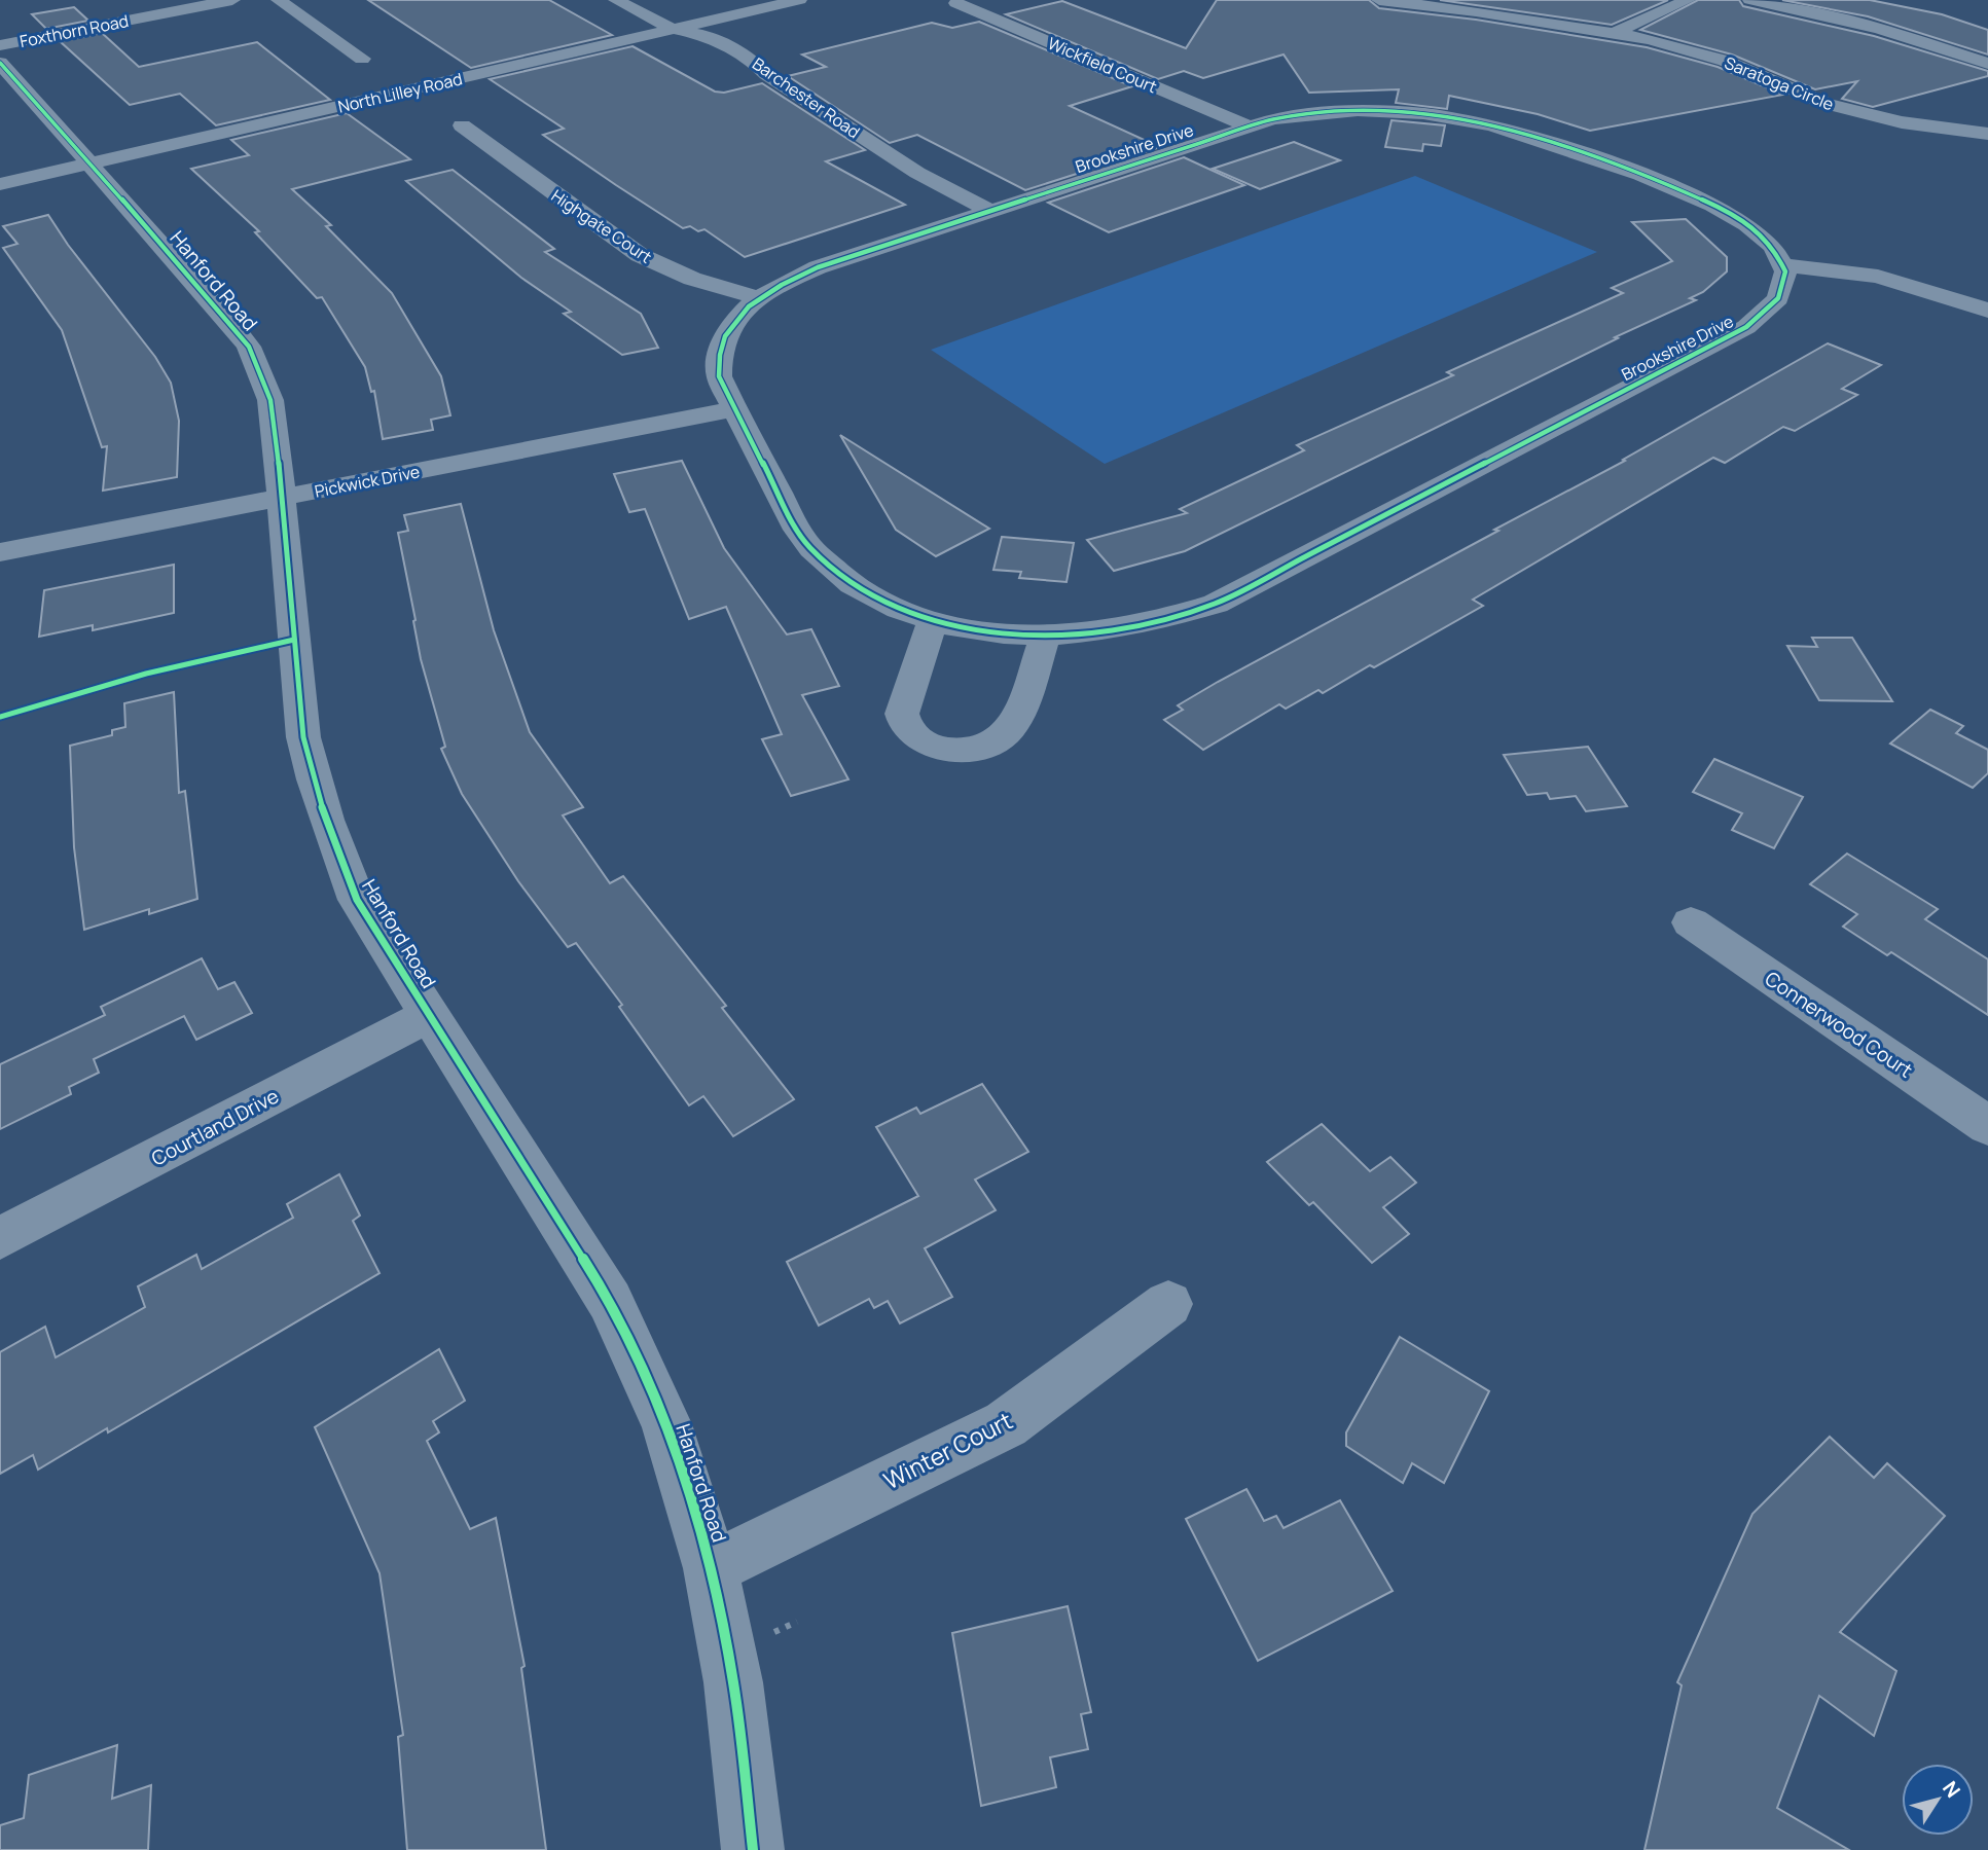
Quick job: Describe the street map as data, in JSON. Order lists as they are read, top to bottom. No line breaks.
{"streets":{"street":["Foxthorn Road","Wickfield Court","Saratoga Circle","North Lilley Road","Barchester Road","Brookshire Drive","Highgate Court","Hanford Road","Pickwick Drive","Connerwood Court","Courtland Drive","Winter Court"]},"crossings":[["Wickfield Court","Brookshire Drive"],["North Lilley Road","Barchester Road"],["North Lilley Road","Hanford Road"],["Barchester Road","Brookshire Drive"],["Brookshire Drive","Highgate Court"],["Brookshire Drive","Pickwick Drive"],["Hanford Road","Pickwick Drive"],["Hanford Road","Courtland Drive"],["Hanford Road","Winter Court"]],"north":"top right"}
